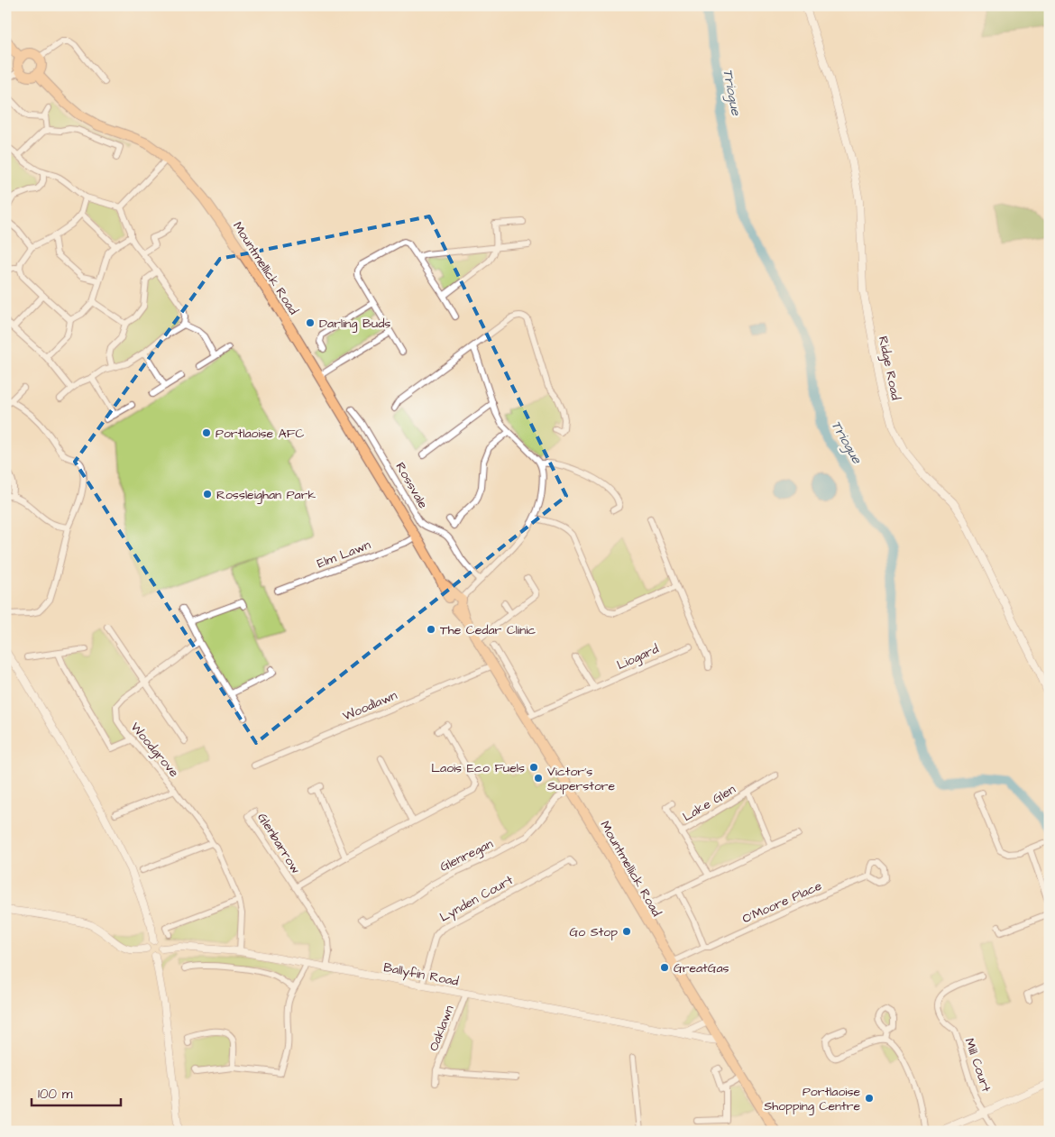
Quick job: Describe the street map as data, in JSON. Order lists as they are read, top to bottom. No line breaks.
{"streets":{"main road":["Mountmellick Road"],"street":["Ridge Road","Rossvale","Elm Lawn","Liogard","Woodlawn","Woodgrove","Lake Glen","Glenbarrow","Glenregan","Lynden Court","O'Moore Place","Ballyfin Road","Oaklawn","Mill Court"]},"crossings":[["Mountmellick Road","Elm Lawn"],["Mountmellick Road","Liogard"],["Mountmellick Road","Woodlawn"],["Mountmellick Road","Glenregan"],["Mountmellick Road","O'Moore Place"],["Mountmellick Road","Ballyfin Road"],["Woodgrove","Ballyfin Road"],["Glenbarrow","Ballyfin Road"],["Lynden Court","Ballyfin Road"],["Ballyfin Road","Oaklawn"]],"water":["Triogue"],"places":["Darling Buds","Portlaoise AFC","Rossleighan Park","The Cedar Clinic","Laois Eco Fuels","Victor's Superstore","Go Stop","GreatGas","Portlaoise Shopping Centre"],"scale_bar":"100 m"}
